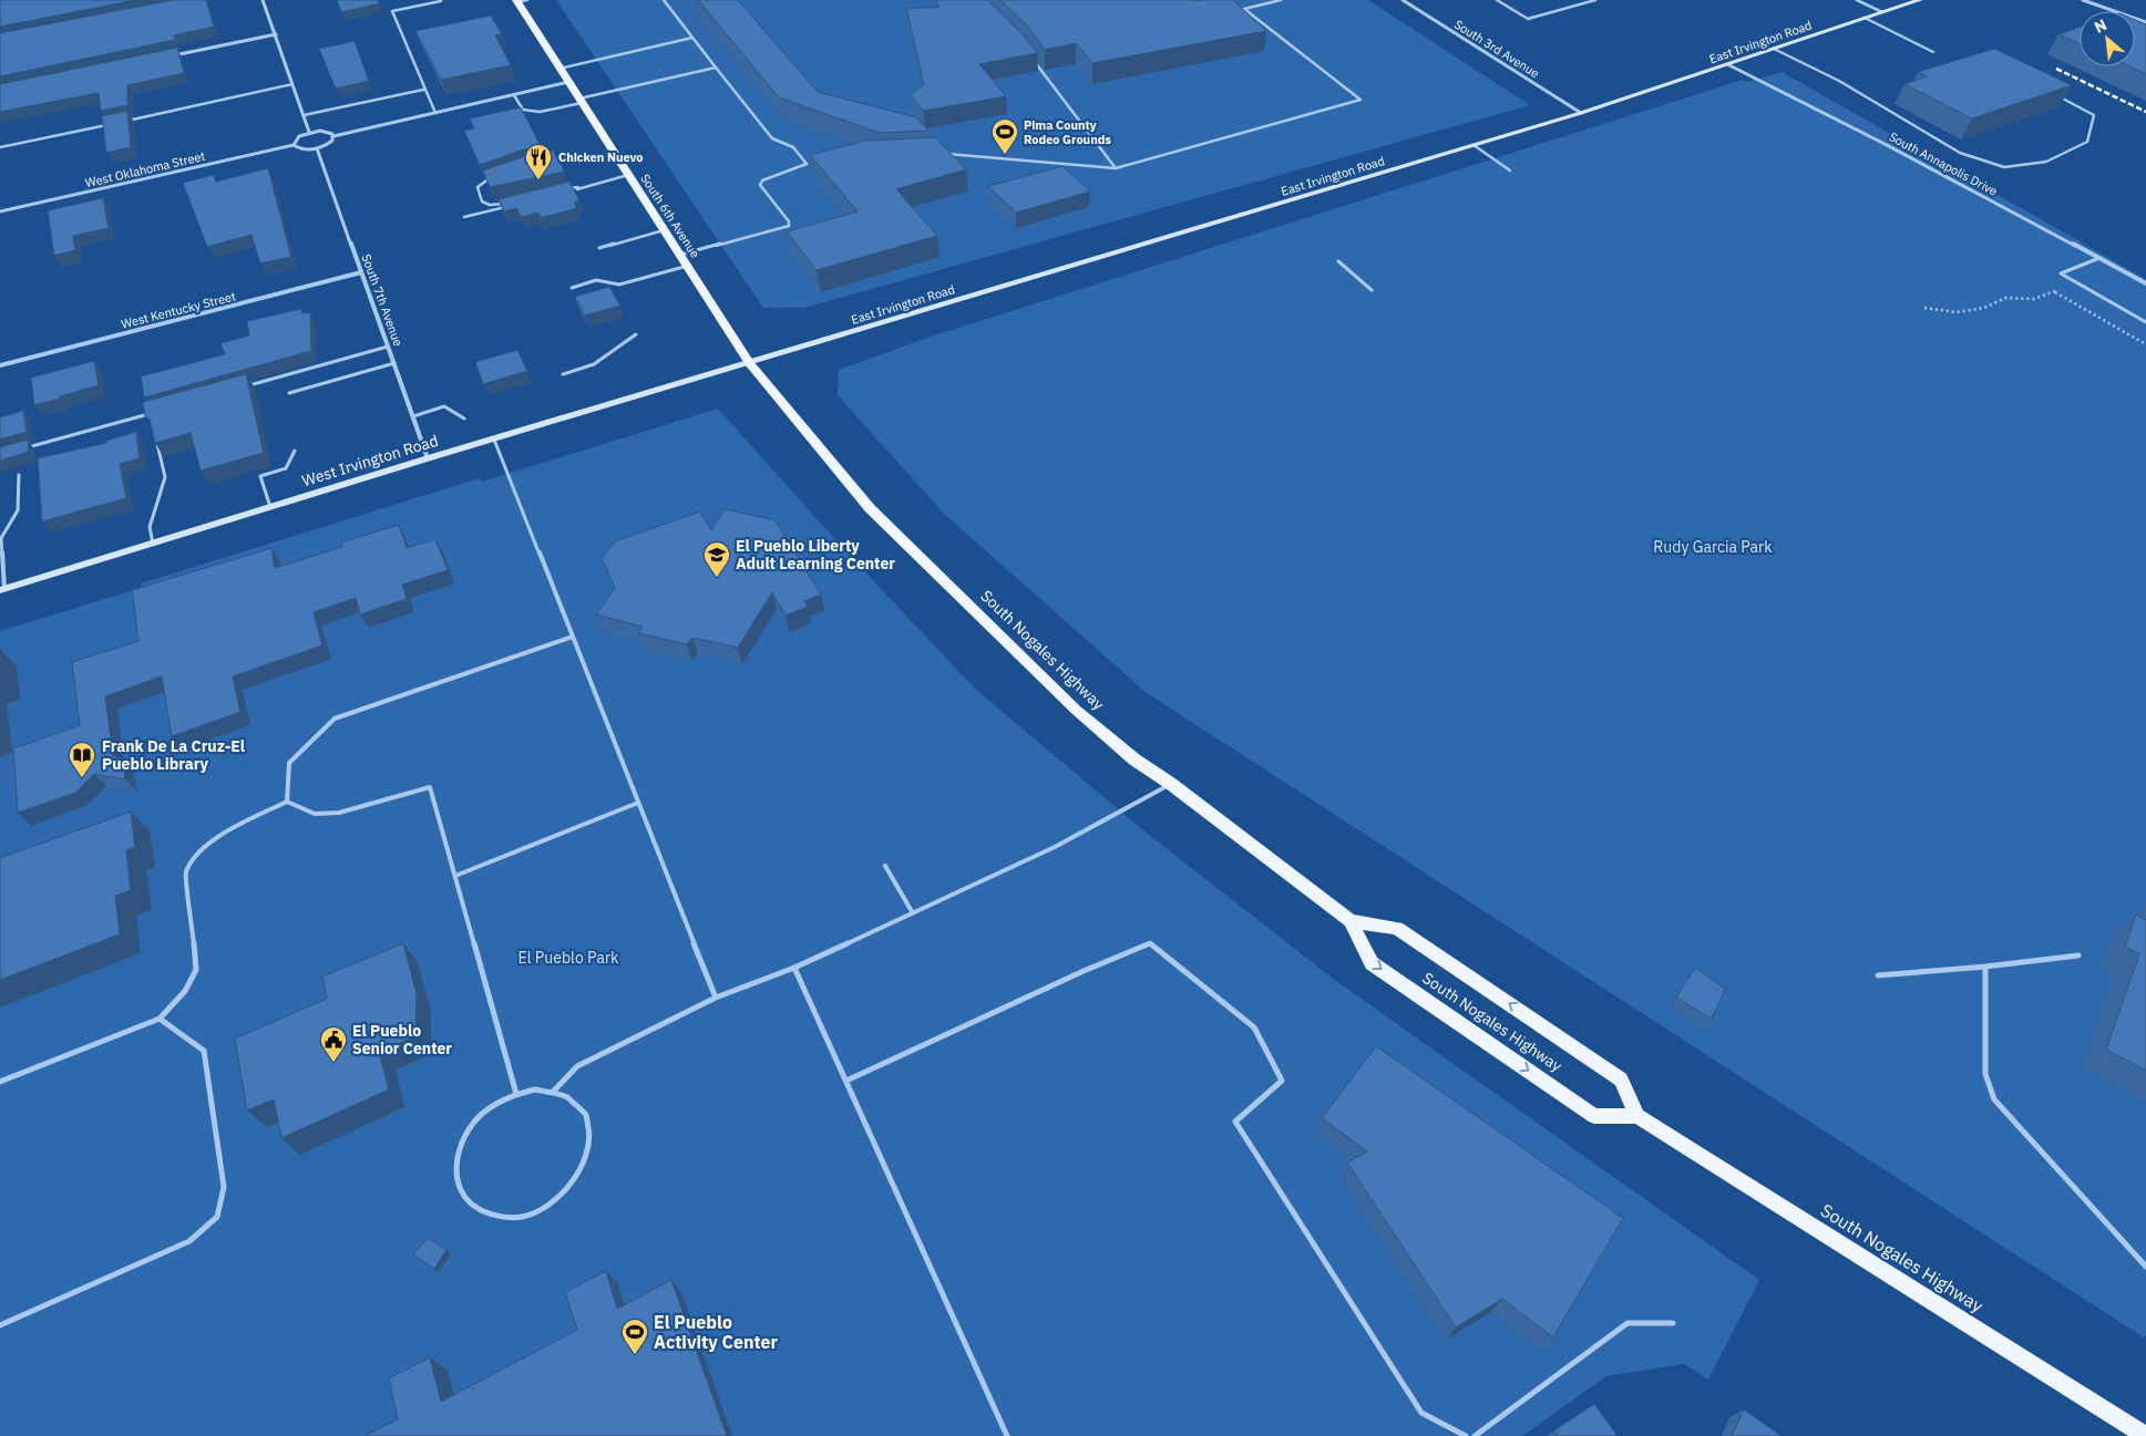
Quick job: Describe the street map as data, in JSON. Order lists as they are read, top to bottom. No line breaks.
{"streets":{"main road":["East Irvington Road","South 6th Avenue","West Irvington Road","South Nogales Highway"],"street":["South 3rd Avenue","South Annapolis Drive","West Oklahoma Street","South 7th Avenue","West Kentucky Street"]},"crossings":[["East Irvington Road","South 3rd Avenue"],["East Irvington Road","South Annapolis Drive"],["East Irvington Road","South 6th Avenue"],["East Irvington Road","West Irvington Road"],["East Irvington Road","South Nogales Highway"],["South 6th Avenue","West Irvington Road"],["South 6th Avenue","South Nogales Highway"],["South 7th Avenue","West Kentucky Street"],["South 7th Avenue","West Irvington Road"],["West Irvington Road","South Nogales Highway"]],"parks":["Rudy Garcia Park","El Pueblo Park"],"places":{"sports":["Pima County Rodeo Grounds","El Pueblo Activity Center"],"restaurant":["Chicken Nuevo"],"school or university":["El Pueblo Liberty Adult Learning Center"],"library":["Frank De La Cruz-El Pueblo Library"],"public building":["El Pueblo Senior Center"]},"north":"top left"}
